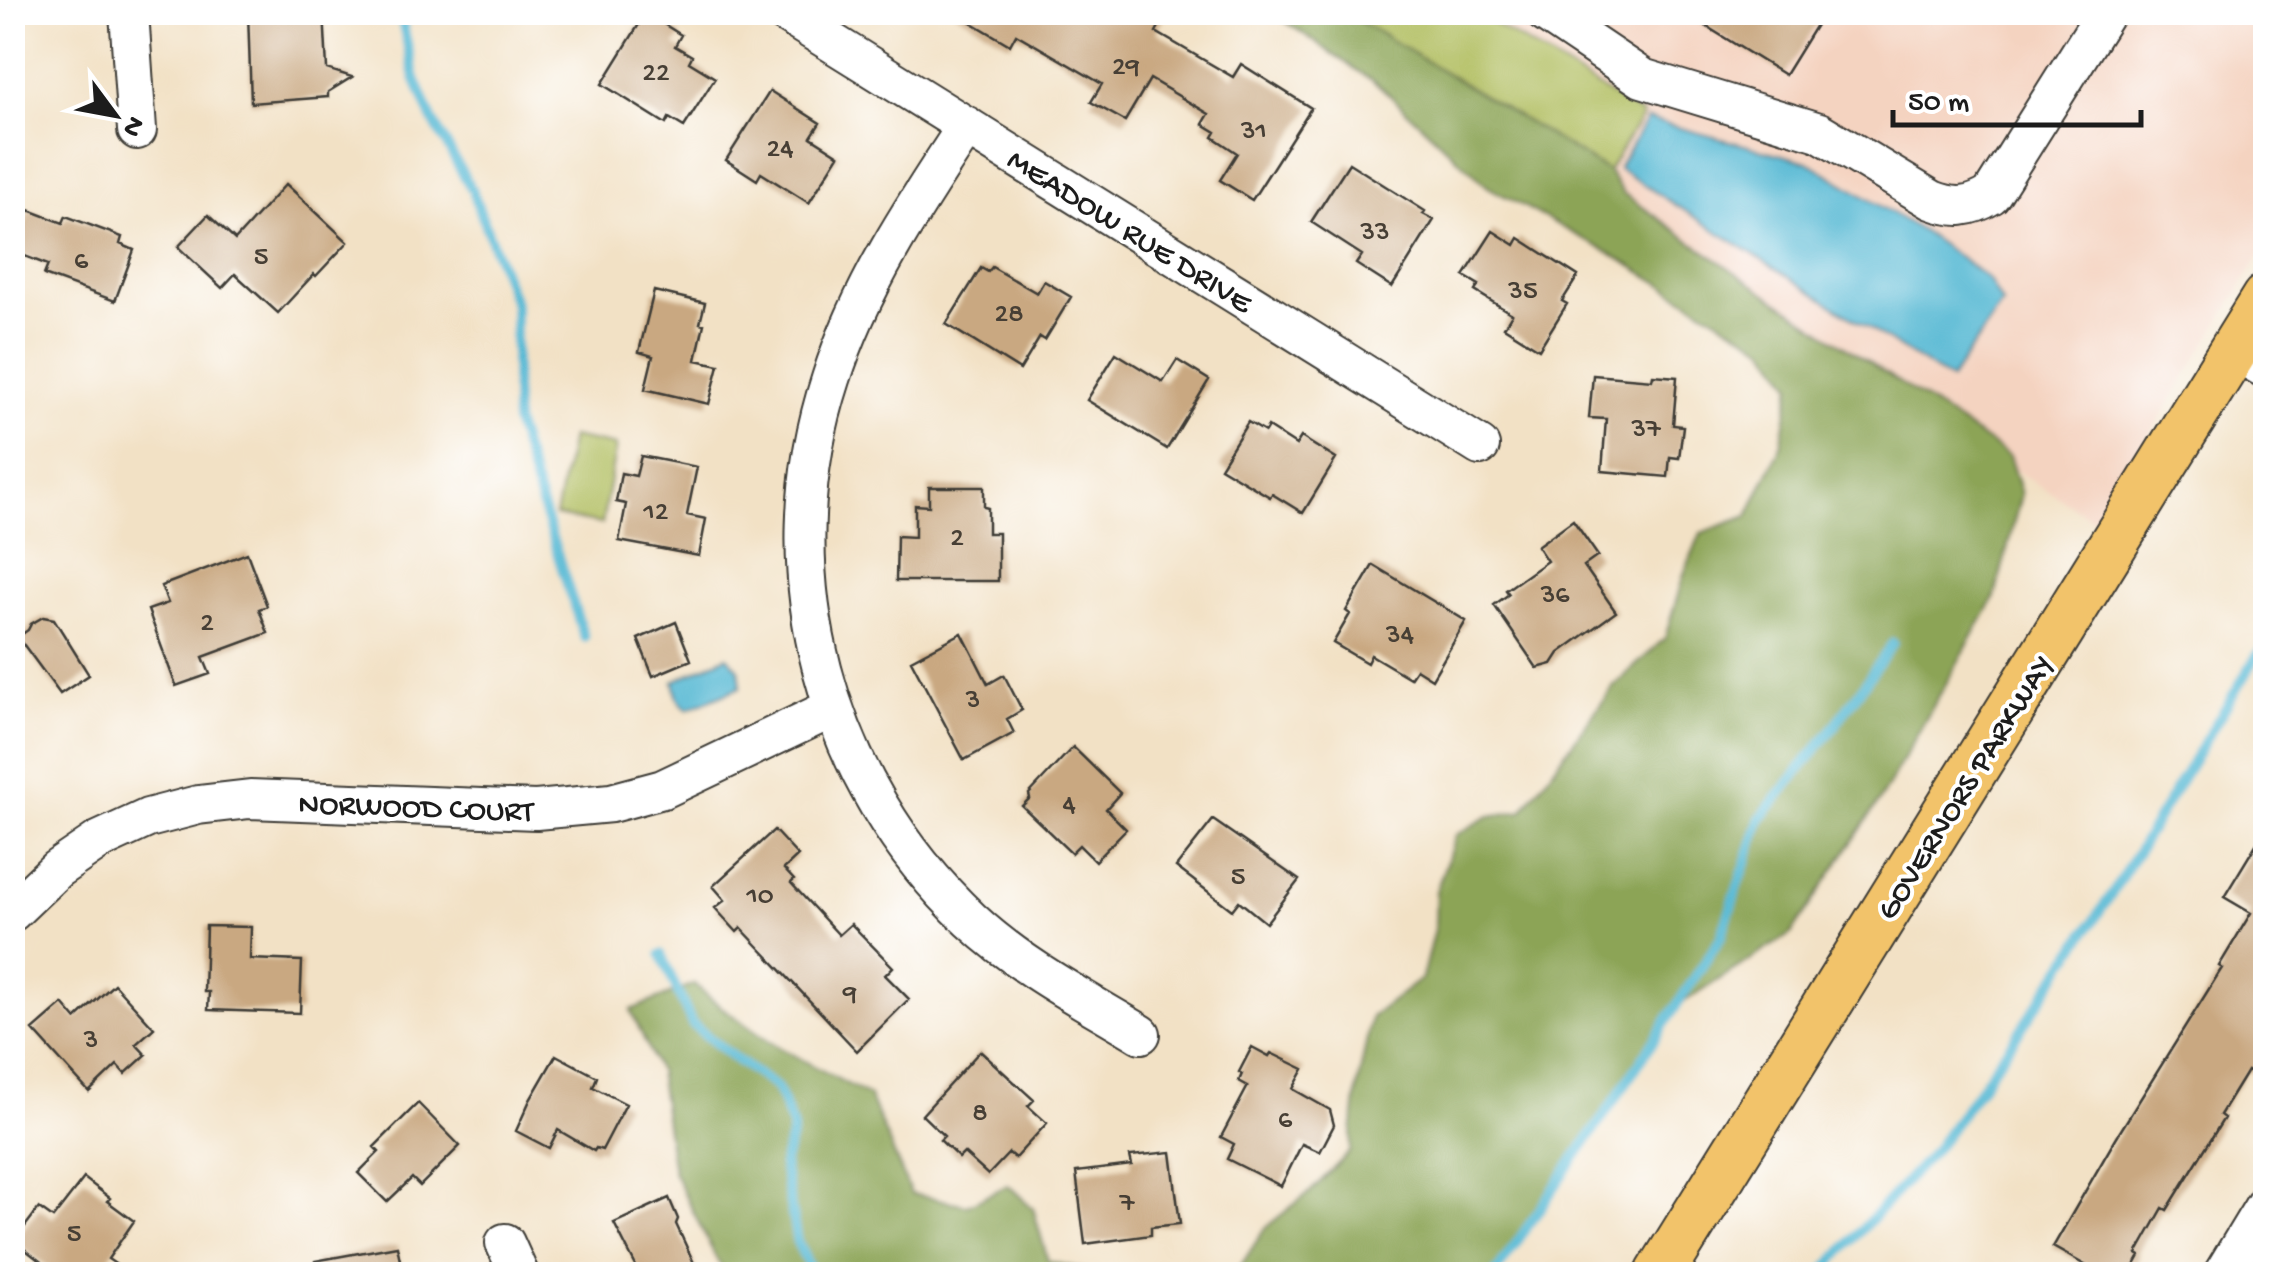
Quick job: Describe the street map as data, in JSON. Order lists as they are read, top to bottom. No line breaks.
{"streets":{"main road":["GOVERNORS PARKWAY"],"street":["MEADOW RUE DRIVE","NORWOOD COURT"]},"house_numbers":["29","22","31","24","33","5","6","35","28","37","12","2","36","2","34","3","4","5","10","9","3","8","6","7","5"],"scale_bar":"50 m","north":"bottom right"}
